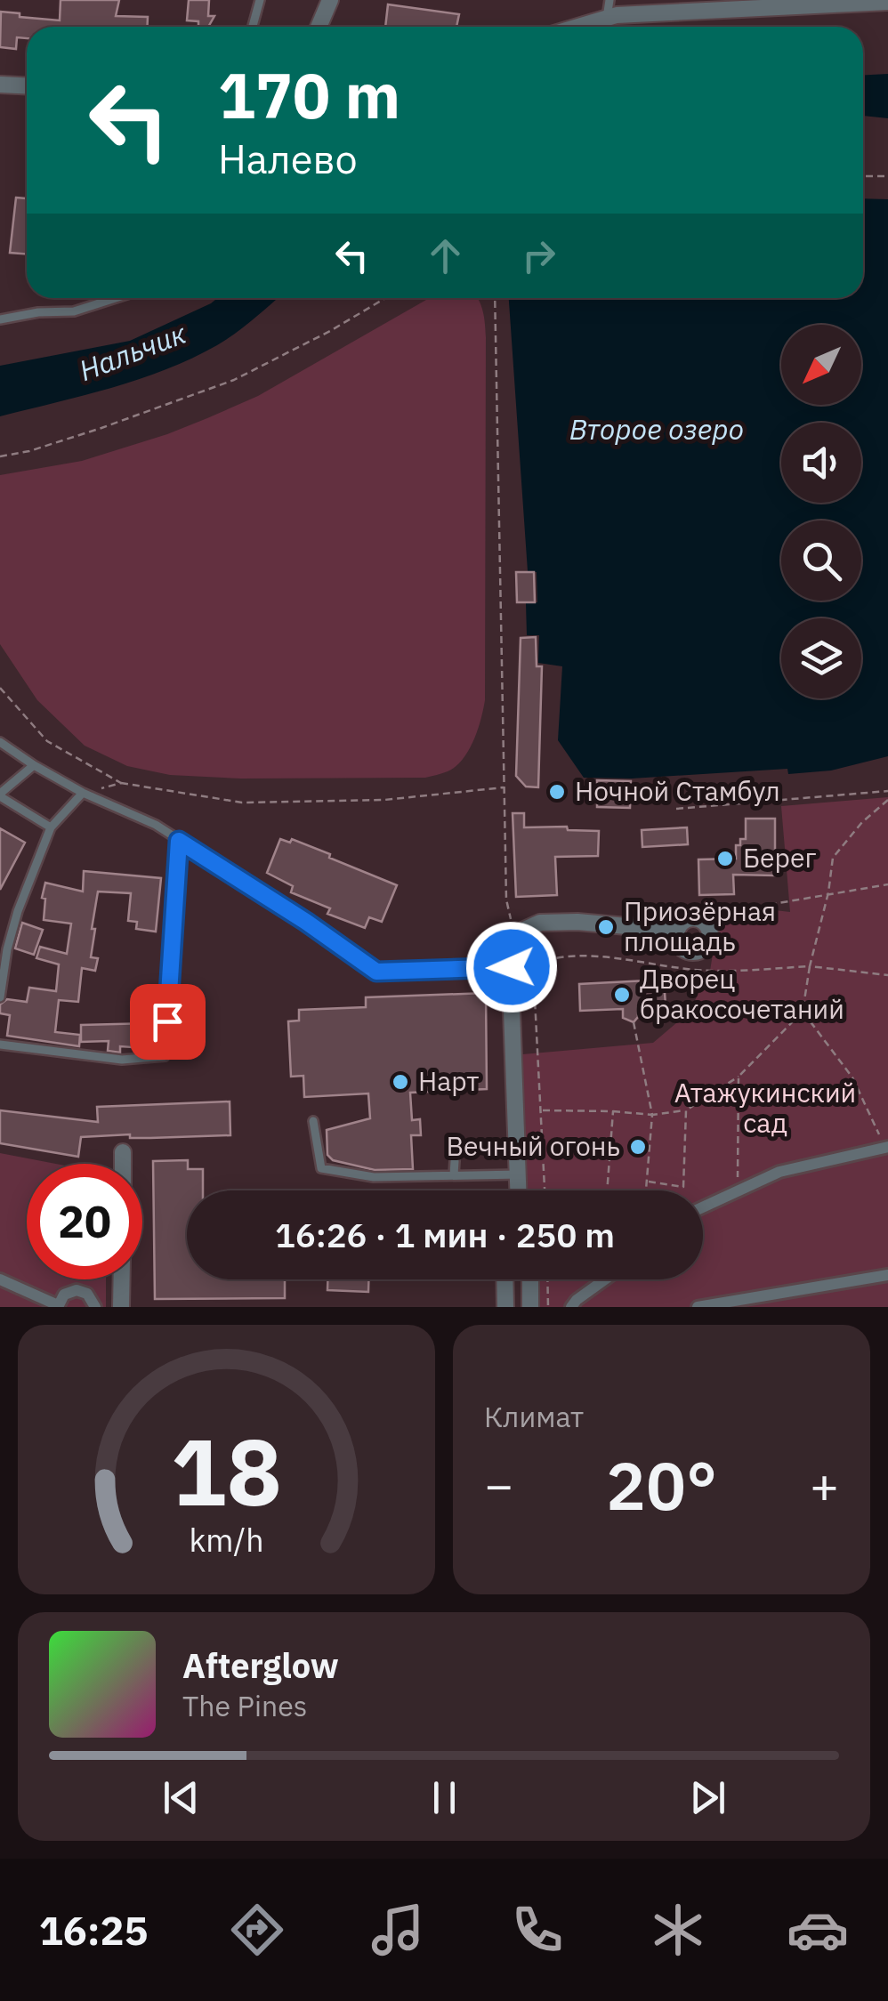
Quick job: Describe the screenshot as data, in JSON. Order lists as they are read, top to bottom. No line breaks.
{"water":["Нальчик","Второе озеро"],"parks":["Атажукинский сад"],"places":["Ночной Стамбул","Берег","Приозёрная площадь","Дворец бракосочетаний","Нарт","Вечный огонь"],"north":"bottom left","page":{"turn":["170 m","Налево"],"limit":"20","trip":"16:26 · 1 мин · 250 m","tile":"Климат","heat":["−","20°","+"],"song":["Afterglow","The Pines"],"tabs":"16:25","gauge":["18","km/h"]}}
